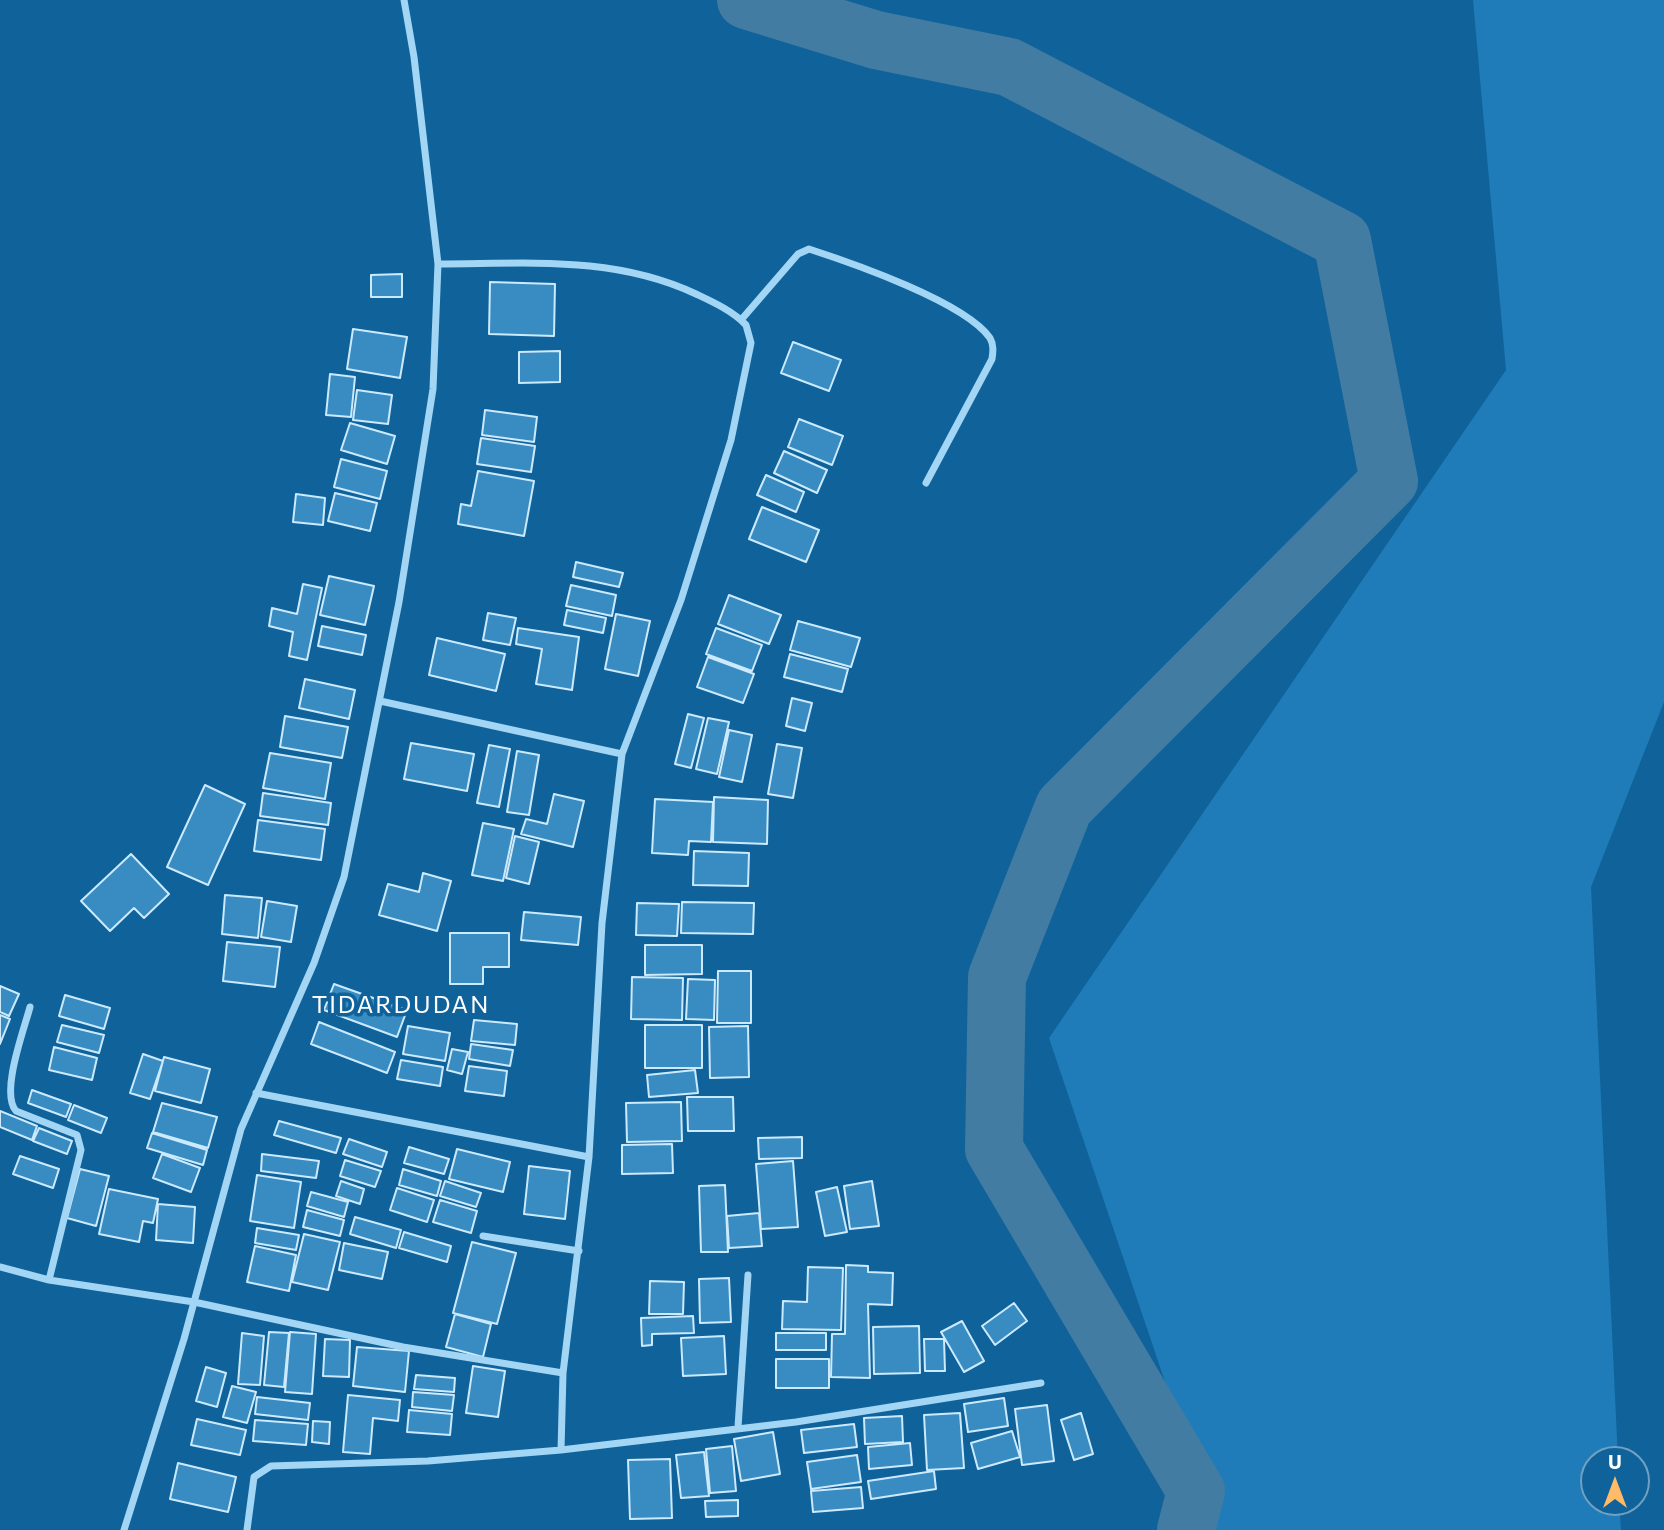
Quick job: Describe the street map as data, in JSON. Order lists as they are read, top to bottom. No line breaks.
{"districts":["TIDARDUDAN"],"north":"top"}
